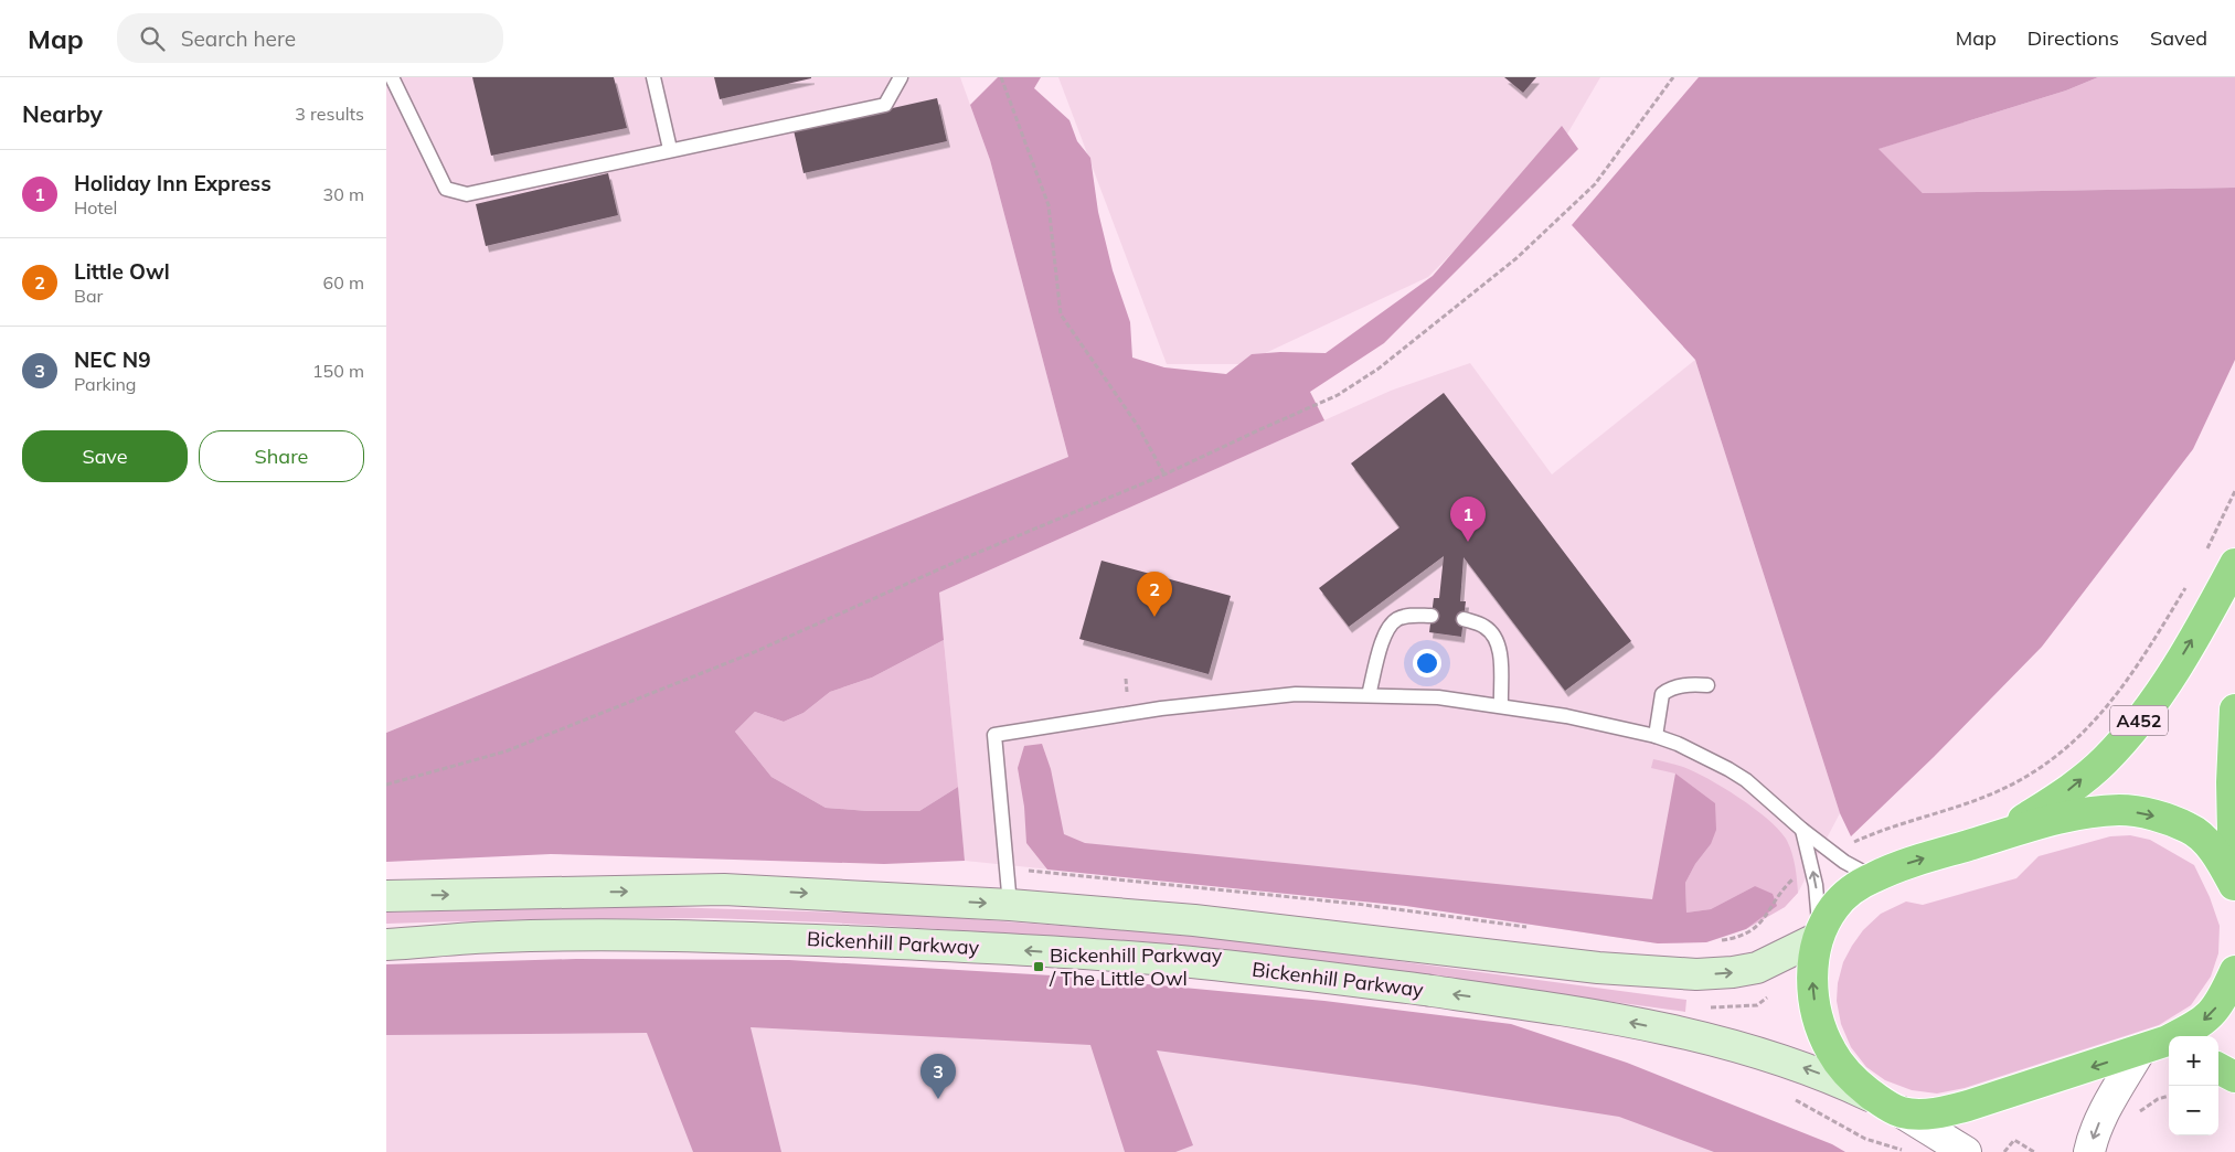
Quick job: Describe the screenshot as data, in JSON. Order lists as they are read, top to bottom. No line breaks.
{"streets":{"highway":["A452"],"main road":["Bickenhill Parkway"]},"places":{"transit":["Bickenhill Parkway / The Little Owl"]},"page":{"header":"Map","search":"Search here","nav":["Map","Directions","Saved"],"heading":["Nearby","3 results"],"list":[{"mark":"1","name":"Holiday Inn Express","note":"Hotel","value":"30 m"},{"mark":"2","name":"Little Owl","note":"Bar","value":"60 m"},{"mark":"3","name":"NEC N9","note":"Parking","value":"150 m"}],"buttons":["Save","Share"],"pins":["1","2","3"],"map_buttons":["+","−"]}}
